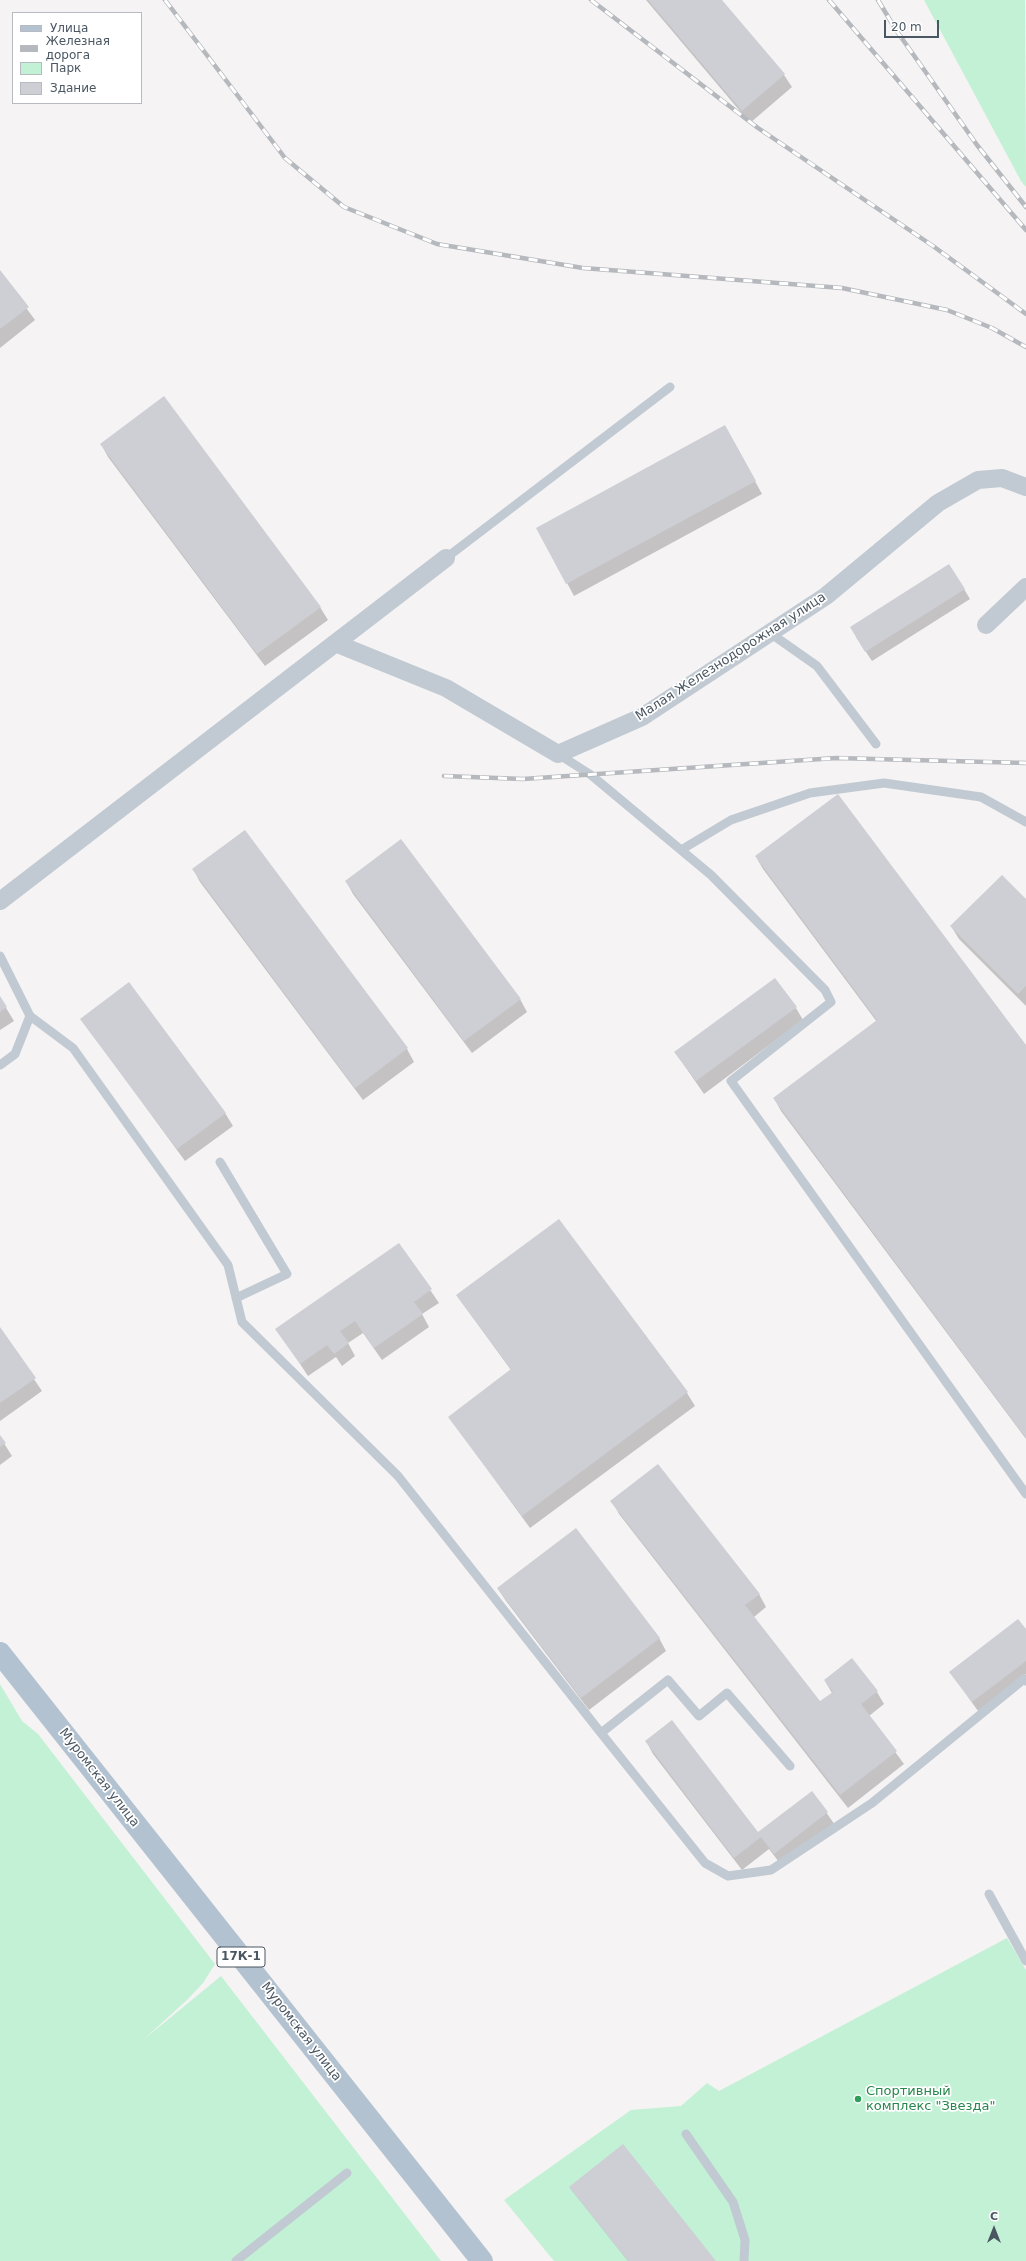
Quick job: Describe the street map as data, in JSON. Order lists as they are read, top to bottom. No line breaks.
{"streets":{"main road":["Муромская улица","17К-1"],"street":["Малая Железнодорожная улица"]},"places":["Спортивный комплекс \"Звезда\""],"legend":["Улица","Железная дорога","Парк","Здание"],"scale_bar":"20 m","north":"top"}
